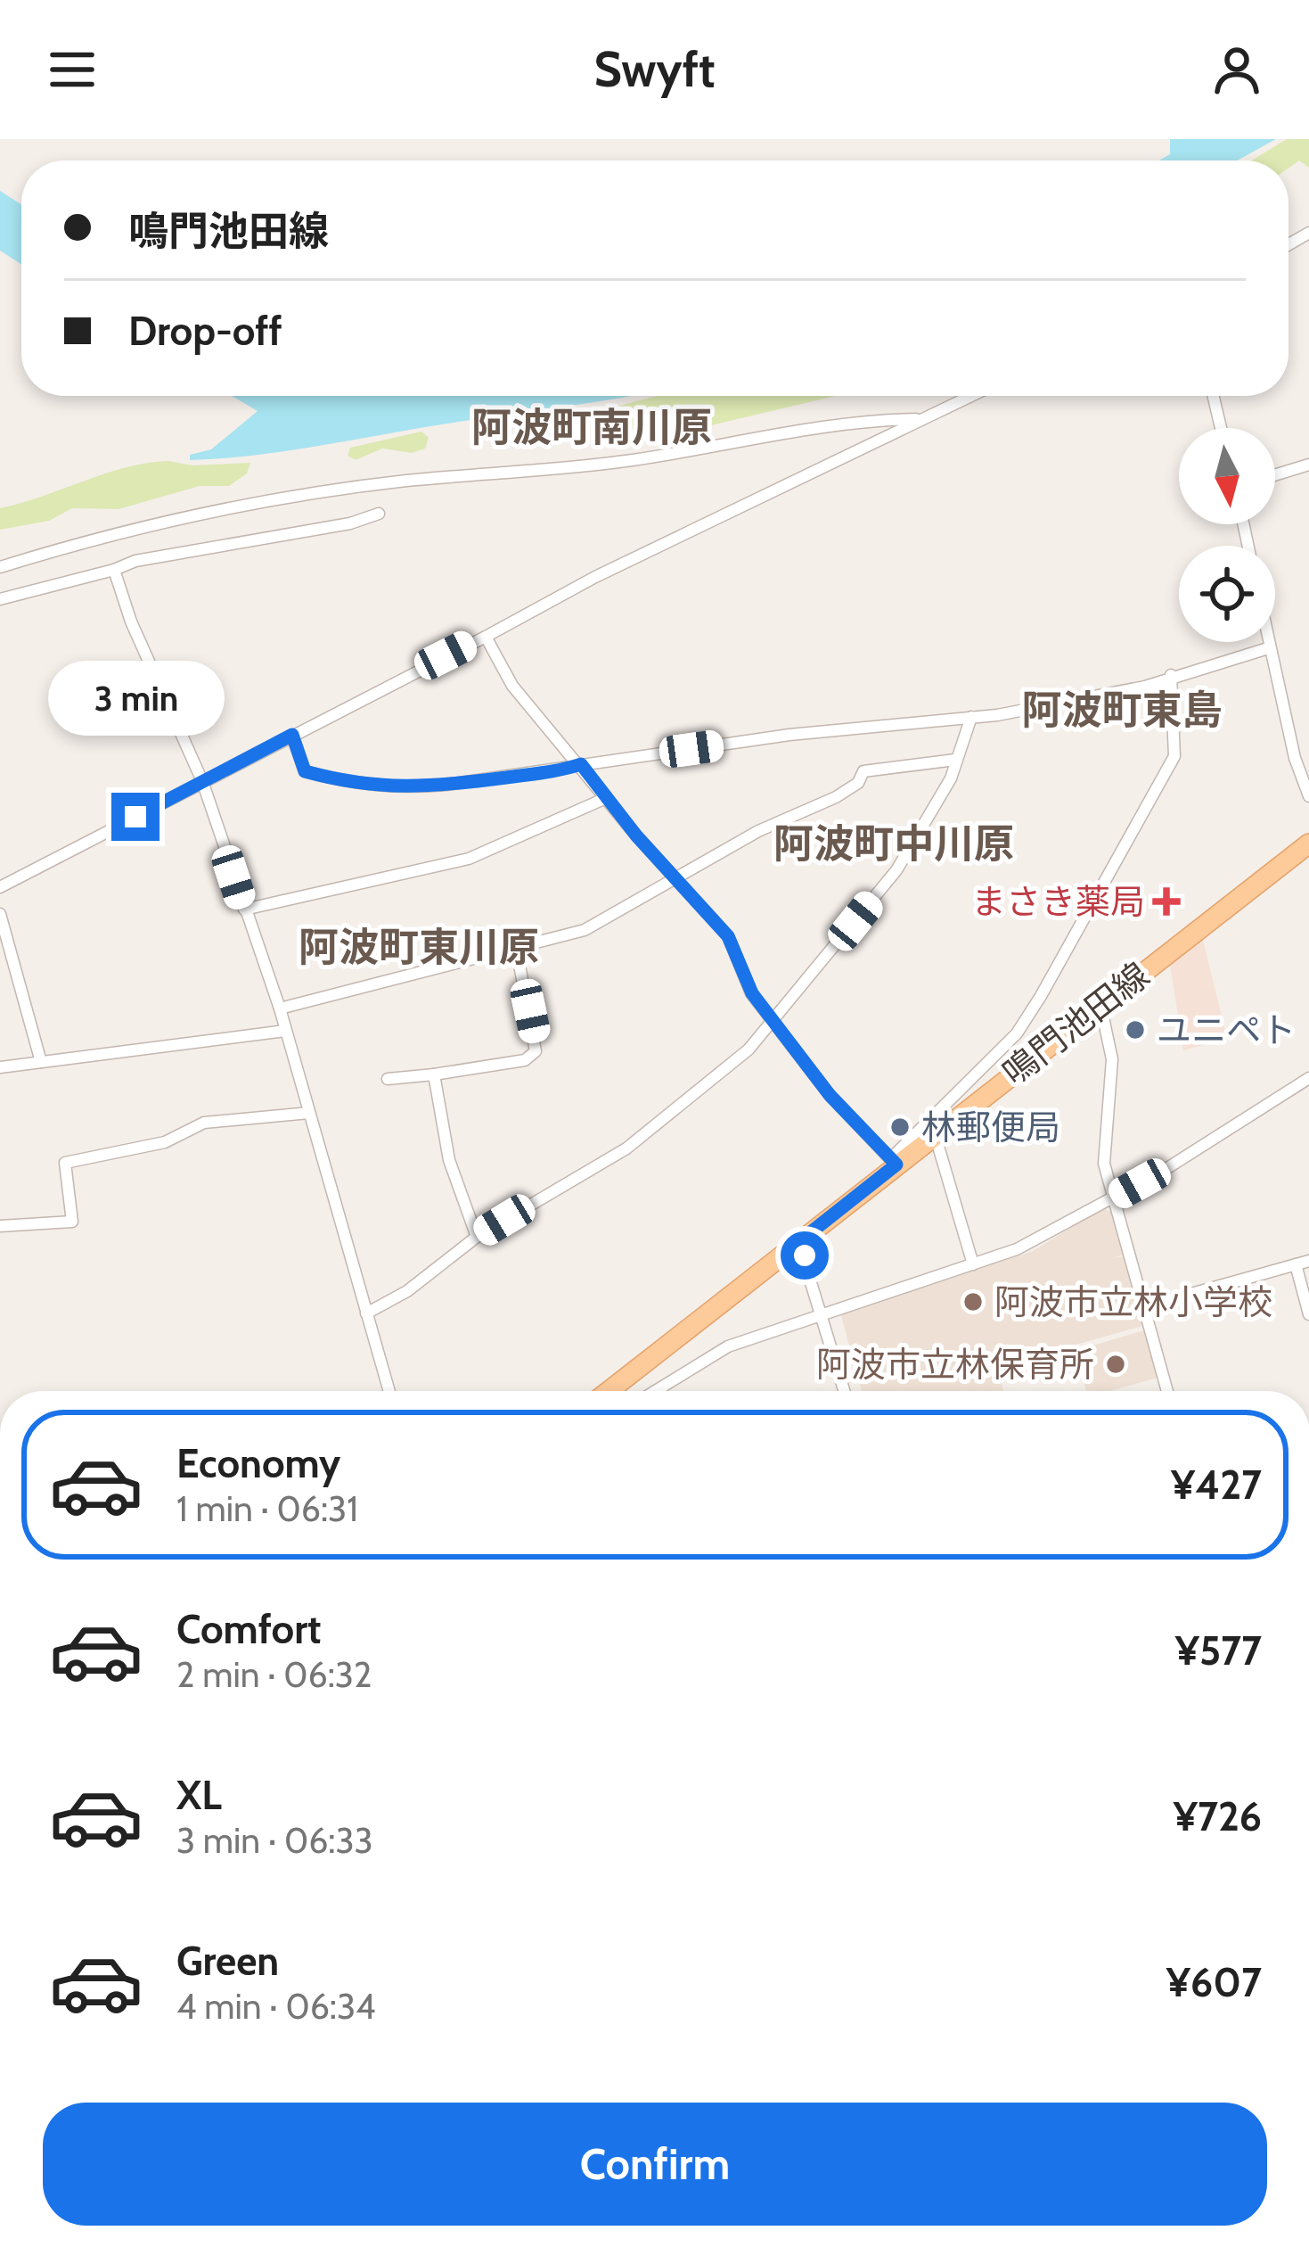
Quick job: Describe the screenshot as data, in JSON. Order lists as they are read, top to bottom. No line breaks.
{"streets":{"main road":["鳴門池田線"]},"districts":["阿波町南川原","阿波町東島","阿波町中川原","阿波町東川原"],"places":{"health":["まさき薬局"],"other":["ユニペト","林郵便局","阿波市立林小学校","阿波市立林保育所"]},"north":"bottom","page":{"header":"Swyft","banner":["鳴門池田線","Drop-off"],"bubble":"3 min","list":[{"name":"Economy","note":"1 min · 06:31","value":"¥427"},{"name":"Comfort","note":"2 min · 06:32","value":"¥577"},{"name":"XL","note":"3 min · 06:33","value":"¥726"},{"name":"Green","note":"4 min · 06:34","value":"¥607"}],"buttons":"Confirm"}}
